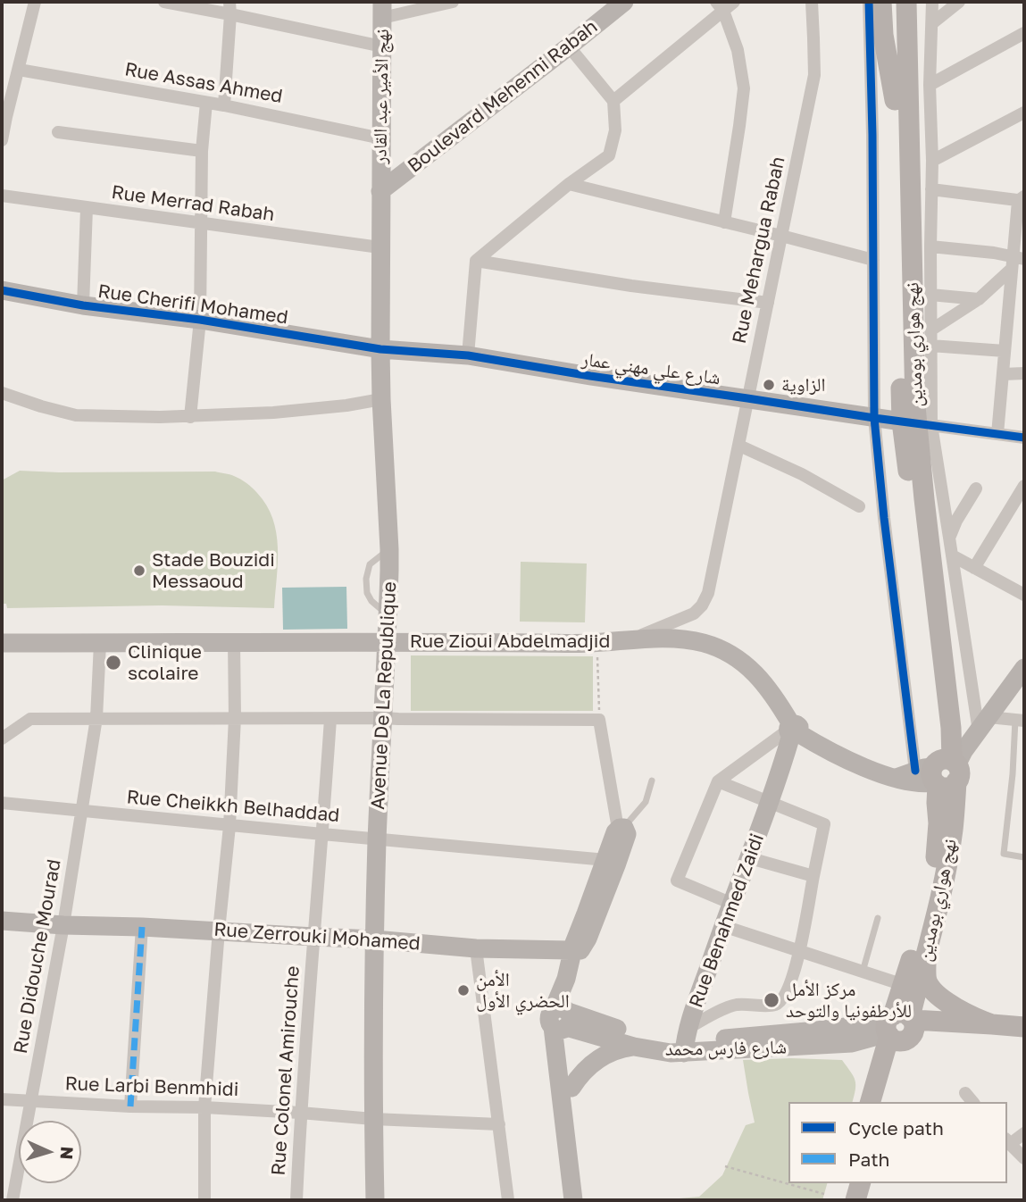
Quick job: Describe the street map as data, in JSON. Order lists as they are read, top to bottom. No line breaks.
{"streets":{"main road":["نهج هواري بومدين"],"street":["Rue Assas Ahmed","نهج الأمير عبد القادر","Boulevard Mehenni Rabah","Rue Merrad Rabah","Rue Mehargua Rabah","Rue Cherifi Mohamed","شارع علي مهني عمار","Rue Zioui Abdelmadjid","Avenue De La Republique","Rue Cheikkh Belhaddad","Rue Benahmed Zaidi","Rue Zerrouki Mohamed","Rue Didouche Mourad","شارع فارس محمد","Rue Colonel Amirouche","Rue Larbi Benmhidi"]},"crossings":[["Rue Assas Ahmed","نهج الأمير عبد القادر"],["نهج الأمير عبد القادر","Boulevard Mehenni Rabah"],["نهج الأمير عبد القادر","Avenue De La Republique"],["Boulevard Mehenni Rabah","Avenue De La Republique"],["Rue Merrad Rabah","Avenue De La Republique"],["Rue Mehargua Rabah","شارع علي مهني عمار"],["Rue Mehargua Rabah","Rue Zioui Abdelmadjid"],["Rue Cherifi Mohamed","شارع علي مهني عمار"],["Rue Cherifi Mohamed","Avenue De La Republique"],["نهج هواري بومدين","شارع علي مهني عمار"],["نهج هواري بومدين","شارع فارس محمد"],["شارع علي مهني عمار","Avenue De La Republique"],["Rue Zioui Abdelmadjid","Avenue De La Republique"],["Rue Zioui Abdelmadjid","Rue Benahmed Zaidi"],["Rue Zioui Abdelmadjid","Rue Didouche Mourad"],["Avenue De La Republique","Rue Cheikkh Belhaddad"],["Avenue De La Republique","Rue Zerrouki Mohamed"],["Avenue De La Republique","Rue Larbi Benmhidi"],["Rue Cheikkh Belhaddad","Rue Didouche Mourad"],["Rue Cheikkh Belhaddad","Rue Colonel Amirouche"],["Rue Benahmed Zaidi","شارع فارس محمد"],["Rue Zerrouki Mohamed","Rue Didouche Mourad"],["Rue Zerrouki Mohamed","Rue Colonel Amirouche"],["Rue Didouche Mourad","Rue Larbi Benmhidi"],["Rue Colonel Amirouche","Rue Larbi Benmhidi"]],"places":["الزاوية","Stade Bouzidi Messaoud","Clinique scolaire","الأمن الحضري الأول","مركز الأمل للأرطفونيا والتوحد"],"legend":["Cycle path","Path"],"north":"right"}
